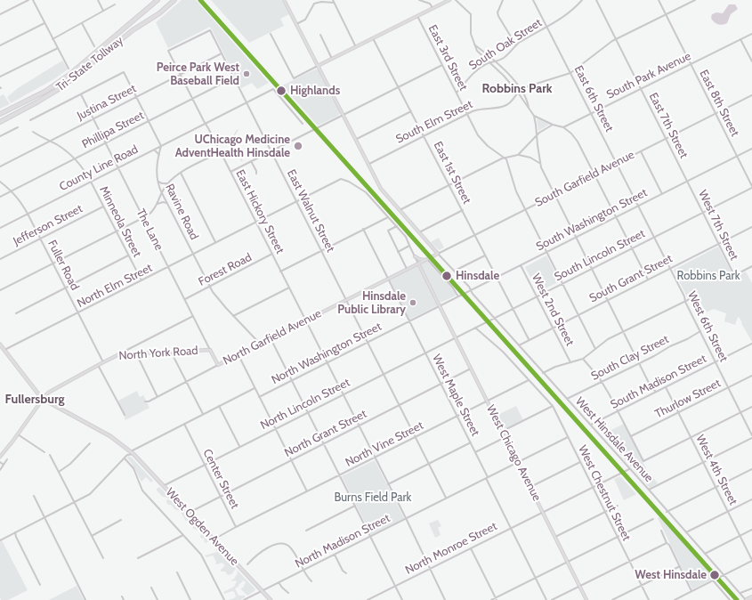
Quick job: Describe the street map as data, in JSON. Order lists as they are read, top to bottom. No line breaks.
{"streets":{"highway":["Tri-State Tollway"],"main road":["South Garfield Avenue","The Lane","North Garfield Avenue","North York Road","West Chicago Avenue","West Ogden Avenue"],"street":["South Oak Street","East 3rd Street","South Park Avenue","East 6th Street","Justina Street","East 8th Street","South Elm Street","East 7th Street","Phillipa Street","County Line Road","East 1st Street","East Walnut Street","Ravine Road","East Hickory Street","South Washington Street","Minneola Street","Jefferson Street","West 7th Street","South Lincoln Street","Fuller Road","Forest Road","South Grant Street","North Elm Street","West 2nd Street","West 6th Street","North Washington Street","South Clay Street","South Madison Street","West Maple Street","Thurlow Street","North Lincoln Street","North Grant Street","West Hinsdale Avenue","North Vine Street","West 4th Street","Center Street","West Chestnut Street","North Madison Street","North Monroe Street"]},"crossings":[["South Oak Street","East 3rd Street"],["South Oak Street","East 6th Street"],["East 3rd Street","South Elm Street"],["South Park Avenue","East 6th Street"],["South Park Avenue","East 8th Street"],["South Park Avenue","East 7th Street"],["East 6th Street","South Elm Street"],["East 6th Street","South Garfield Avenue"],["East 6th Street","South Washington Street"],["East 6th Street","West 6th Street"],["Justina Street","East Walnut Street"],["Justina Street","East Hickory Street"],["Justina Street","Minneola Street"],["Justina Street","The Lane"],["East 8th Street","South Elm Street"],["East 8th Street","South Garfield Avenue"],["East 8th Street","South Washington Street"],["East 8th Street","South Lincoln Street"],["South Elm Street","East 7th Street"],["South Elm Street","East 1st Street"],["East 7th Street","South Garfield Avenue"],["East 7th Street","South Washington Street"],["East 7th Street","West 7th Street"],["Phillipa Street","East Walnut Street"],["Phillipa Street","East Hickory Street"],["Phillipa Street","Minneola Street"],["Phillipa Street","The Lane"],["Phillipa Street","Fuller Road"],["County Line Road","East Walnut Street"],["County Line Road","Ravine Road"],["County Line Road","East Hickory Street"],["County Line Road","Minneola Street"],["County Line Road","The Lane"],["County Line Road","Fuller Road"],["East 1st Street","South Garfield Avenue"],["East 1st Street","South Washington Street"],["East 1st Street","South Lincoln Street"],["East 1st Street","South Grant Street"],["South Garfield Avenue","North Elm Street"],["South Garfield Avenue","North Garfield Avenue"],["South Garfield Avenue","West Hinsdale Avenue"],["South Garfield Avenue","West Chicago Avenue"],["East Walnut Street","East Hickory Street"],["East Walnut Street","North Elm Street"],["East Walnut Street","North Garfield Avenue"],["East Walnut Street","North Washington Street"],["East Walnut Street","North Lincoln Street"],["East Walnut Street","North Grant Street"],["East Walnut Street","North Vine Street"],["East Walnut Street","North Madison Street"],["Ravine Road","Forest Road"],["Ravine Road","North Elm Street"],["Ravine Road","North Garfield Avenue"],["East Hickory Street","Forest Road"],["East Hickory Street","North Elm Street"],["East Hickory Street","North Garfield Avenue"],["East Hickory Street","North Washington Street"],["East Hickory Street","North Lincoln Street"],["East Hickory Street","North Grant Street"],["East Hickory Street","North Vine Street"],["East Hickory Street","North Madison Street"],["East Hickory Street","North Monroe Street"],["South Washington Street","West 7th Street"],["South Washington Street","West 2nd Street"],["South Washington Street","West 6th Street"],["South Washington Street","North Washington Street"],["South Washington Street","West Hinsdale Avenue"],["South Washington Street","West Chicago Avenue"],["Minneola Street","Jefferson Street"],["Minneola Street","North Elm Street"],["Jefferson Street","Fuller Road"],["West 7th Street","South Lincoln Street"],["West 7th Street","South Grant Street"],["The Lane","Forest Road"],["The Lane","North Elm Street"],["The Lane","North Garfield Avenue"],["The Lane","North York Road"],["South Lincoln Street","West 2nd Street"],["South Lincoln Street","West 6th Street"],["South Lincoln Street","North Lincoln Street"],["South Lincoln Street","West Hinsdale Avenue"],["South Lincoln Street","West Chicago Avenue"],["South Lincoln Street","West Chestnut Street"],["Fuller Road","North Elm Street"],["Fuller Road","North York Road"],["South Grant Street","West 2nd Street"],["South Grant Street","West 6th Street"],["South Grant Street","West Hinsdale Avenue"],["North Elm Street","North Garfield Avenue"],["North Elm Street","West Chicago Avenue"],["North Elm Street","West Ogden Avenue"],["West 6th Street","South Clay Street"],["West 6th Street","South Madison Street"],["West 6th Street","Thurlow Street"],["North Garfield Avenue","West Maple Street"],["North Garfield Avenue","West Chicago Avenue"],["North York Road","West Ogden Avenue"],["North Washington Street","West Maple Street"],["North Washington Street","West Chicago Avenue"],["South Clay Street","West Hinsdale Avenue"],["South Madison Street","West Hinsdale Avenue"],["South Madison Street","West 4th Street"],["West Maple Street","North Lincoln Street"],["West Maple Street","North Grant Street"],["West Maple Street","North Vine Street"],["West Maple Street","North Madison Street"],["West Maple Street","North Monroe Street"],["Thurlow Street","West 4th Street"],["North Lincoln Street","West Chicago Avenue"],["North Lincoln Street","Center Street"],["North Lincoln Street","West Ogden Avenue"],["North Grant Street","West Chicago Avenue"],["North Grant Street","Center Street"],["North Grant Street","West Ogden Avenue"],["West Hinsdale Avenue","North Monroe Street"],["North Vine Street","West Chicago Avenue"],["North Vine Street","Center Street"],["North Vine Street","West Chestnut Street"],["West Chicago Avenue","North Madison Street"],["West Chicago Avenue","North Monroe Street"],["West Chestnut Street","North Monroe Street"],["West Ogden Avenue","North Madison Street"]],"districts":["Robbins Park","Fullersburg"],"parks":["Robbins Park","Burns Field Park"],"places":["Peirce Park West Baseball Field","Highlands","UChicago Medicine AdventHealth Hinsdale","Hinsdale","Hinsdale Public Library","West Hinsdale"]}
